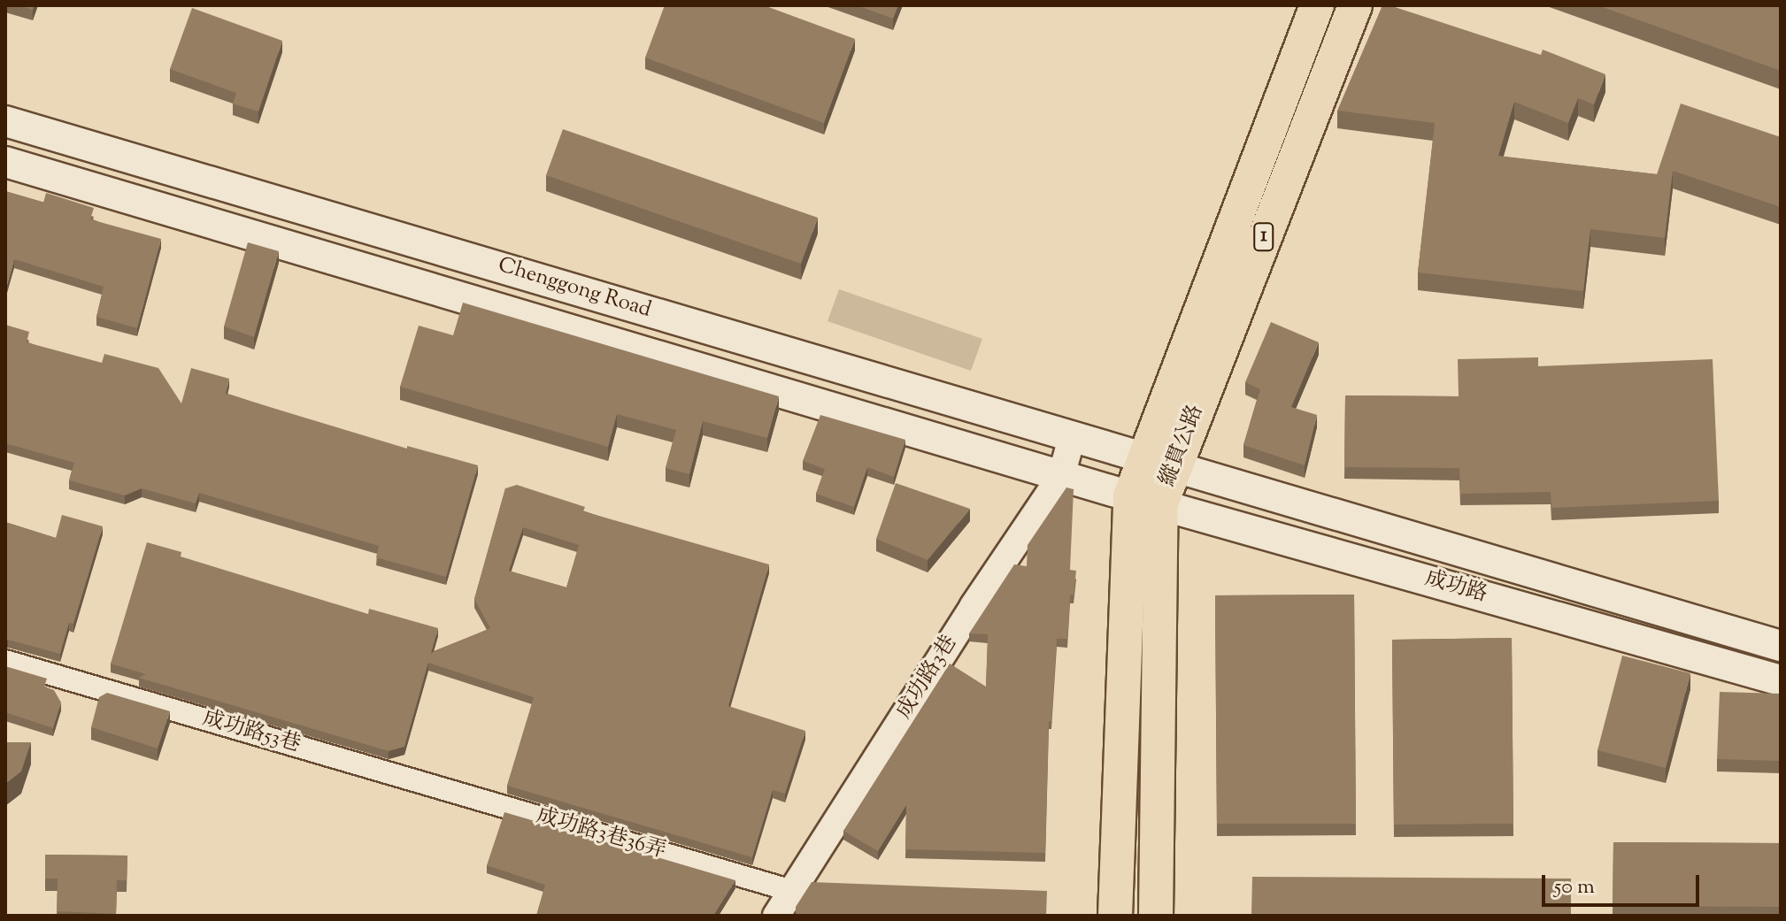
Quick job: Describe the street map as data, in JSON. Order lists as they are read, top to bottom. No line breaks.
{"streets":{"main road":["1","Chenggong Road","縱貫公路","成功路"],"street":["成功路3巷","成功路53巷","成功路3巷36弄"]},"crossings":[["Chenggong Road","縱貫公路"],["Chenggong Road","成功路"],["Chenggong Road","成功路3巷"],["縱貫公路","成功路"],["成功路3巷","成功路3巷36弄"],["成功路53巷","成功路3巷36弄"]],"scale_bar":"50 m"}
